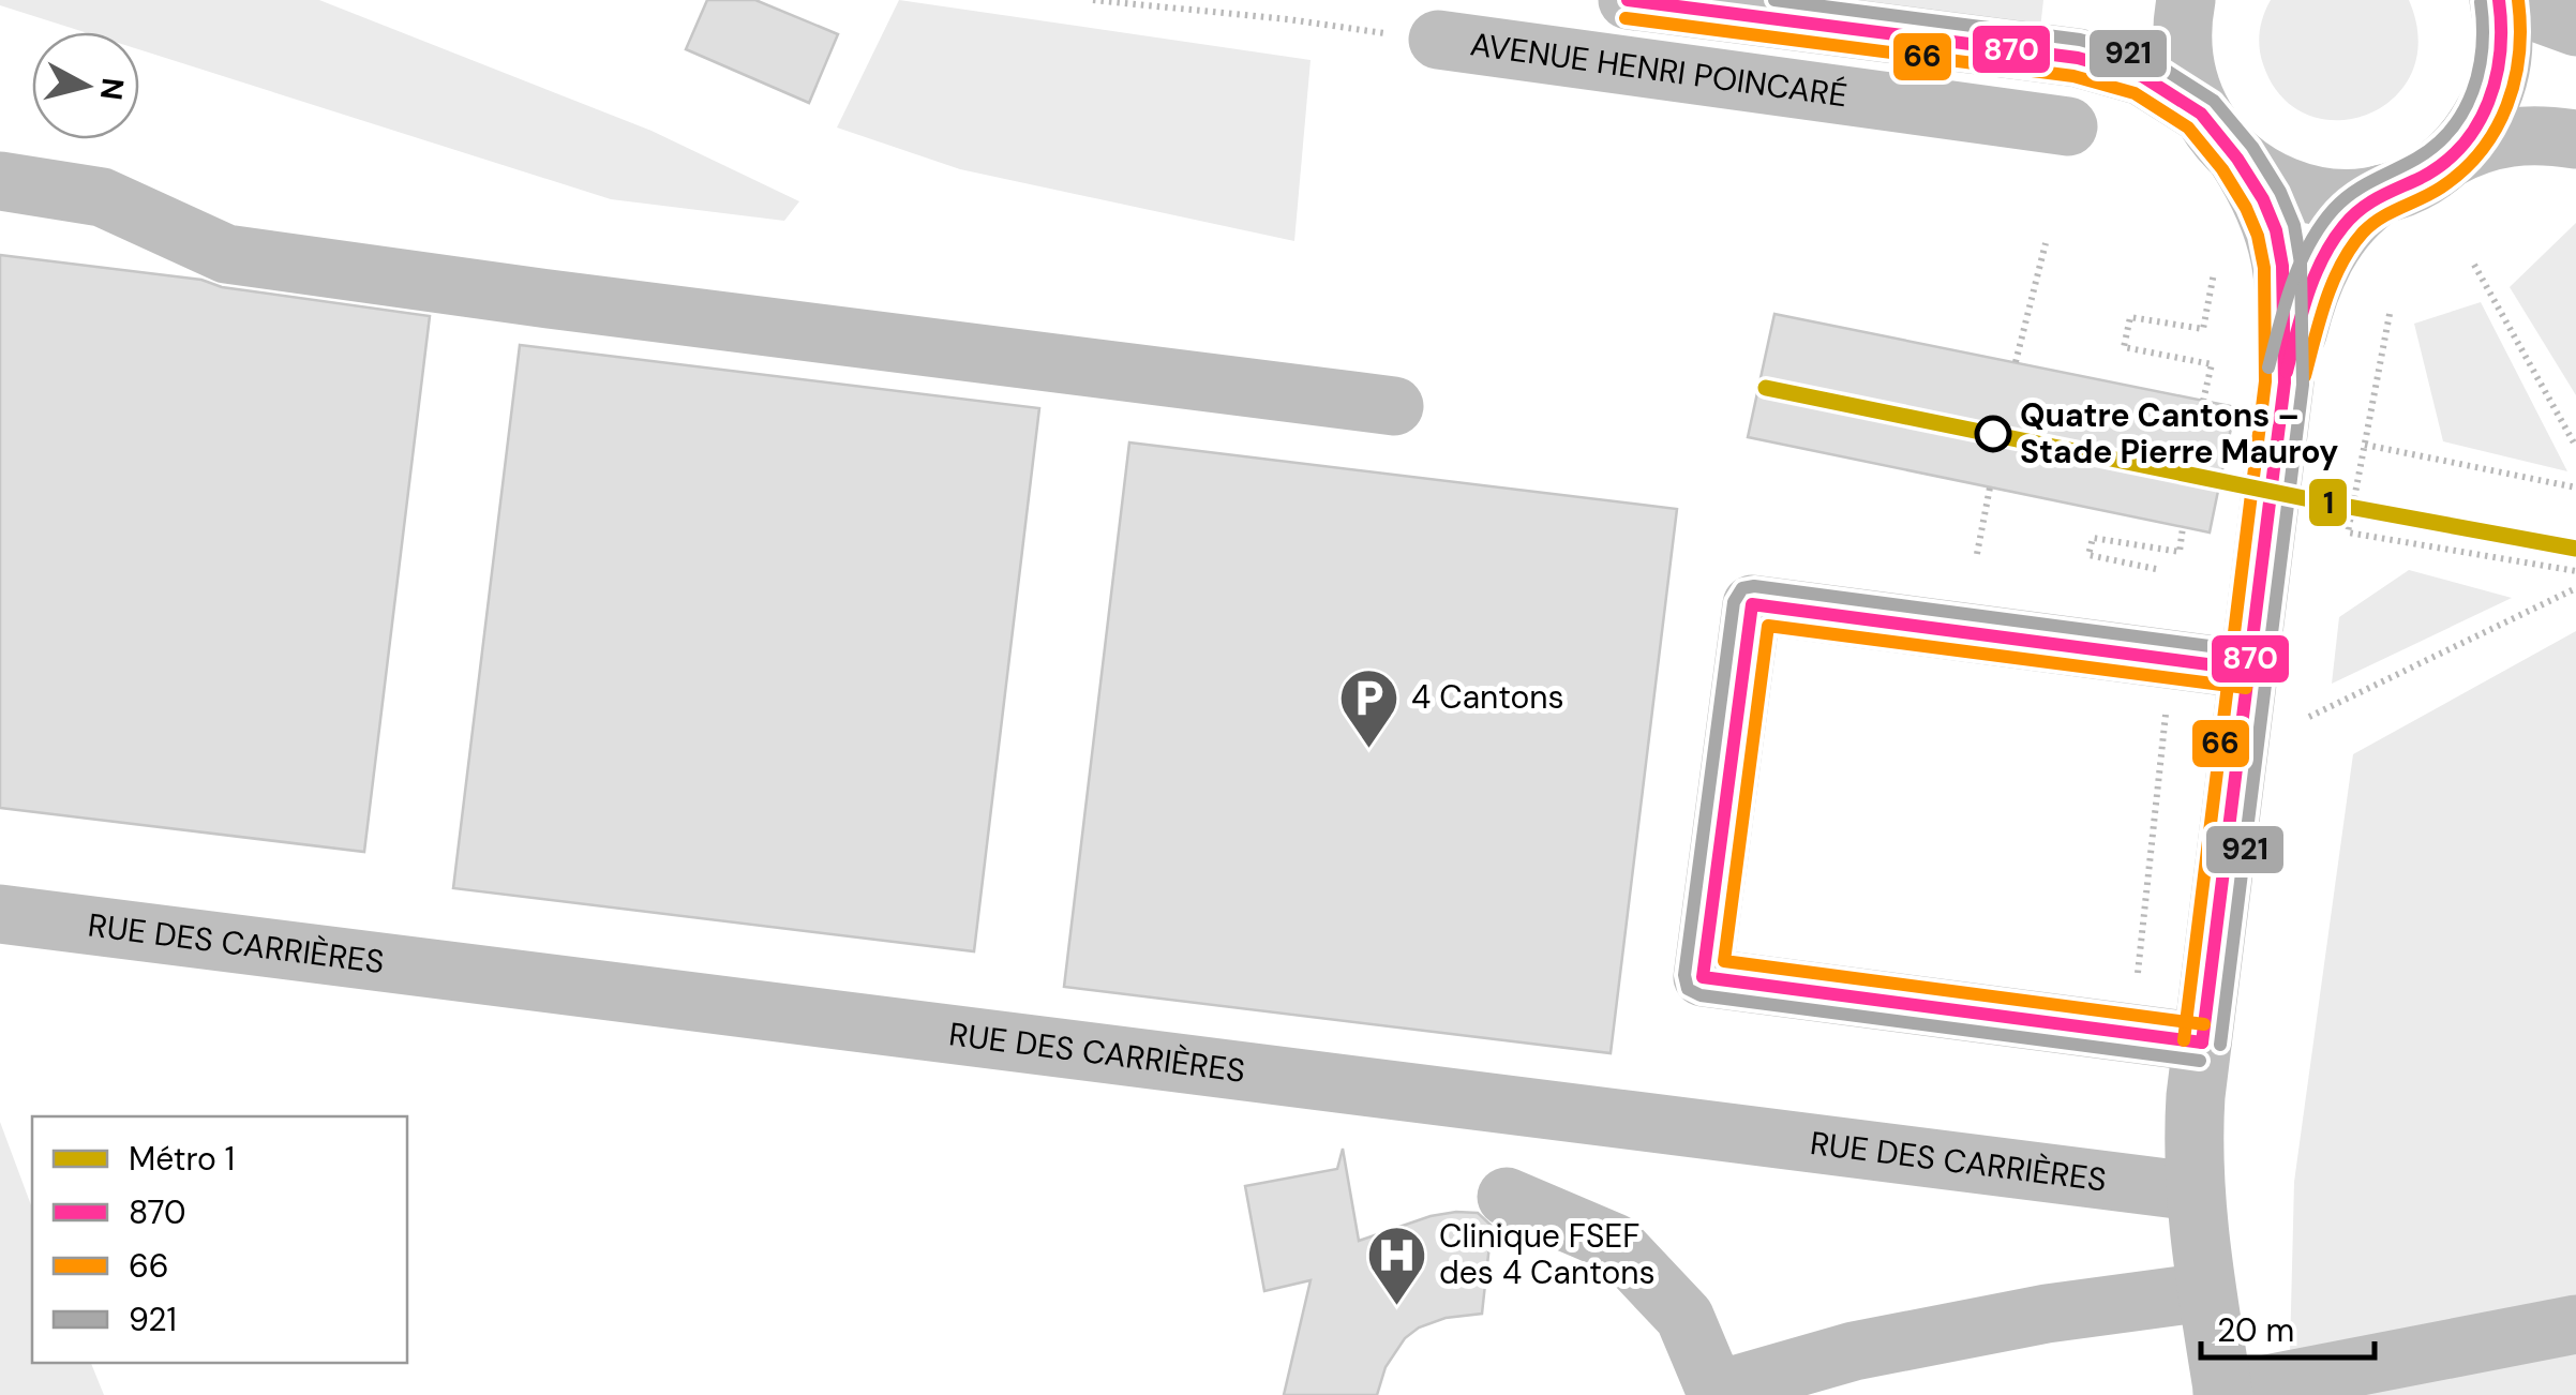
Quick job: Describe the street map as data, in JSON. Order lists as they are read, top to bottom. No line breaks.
{"streets":{"street":["AVENUE HENRI POINCARÉ","RUE DES CARRIÈRES"]},"places":{"other":["Quatre Cantons – Stade Pierre Mauroy"],"parking":["4 Cantons"],"hospital":["Clinique FSEF des 4 Cantons"]},"lines":["transit line 870","transit line 66","transit line 921","metro line 1"],"legend":["Métro 1","870","66","921"],"scale_bar":"20 m","north":"right"}
